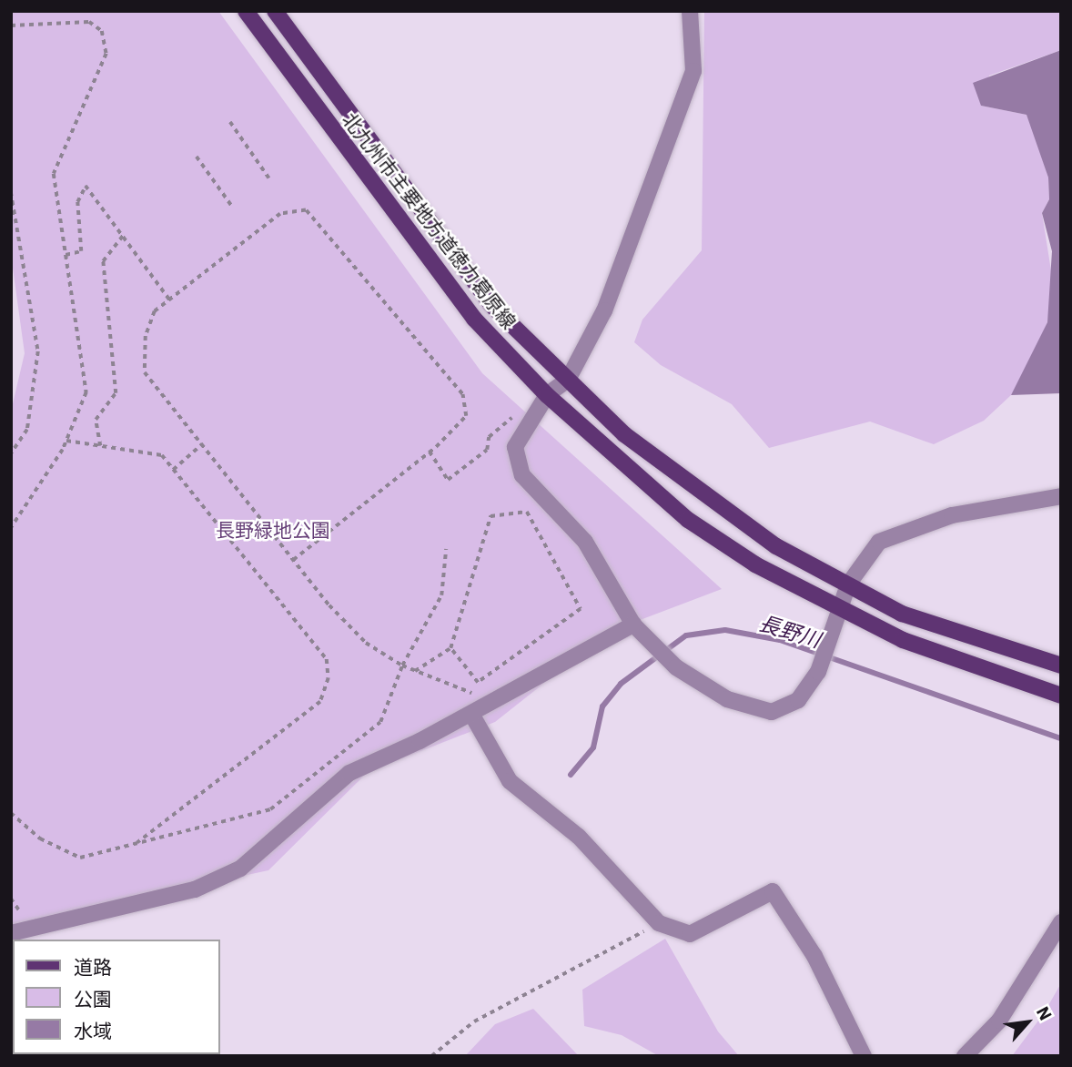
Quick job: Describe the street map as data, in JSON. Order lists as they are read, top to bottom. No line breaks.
{"streets":{"main road":["北九州市主要地方道徳力葛原線"]},"water":["長野川"],"parks":["長野緑地公園"],"legend":["道路","公園","水域"],"north":"top right"}
